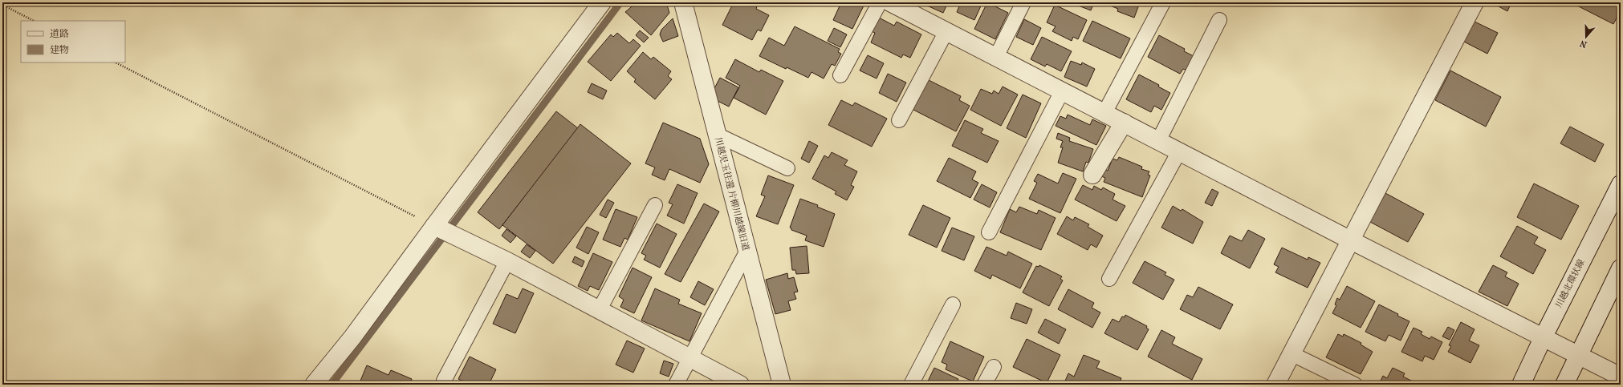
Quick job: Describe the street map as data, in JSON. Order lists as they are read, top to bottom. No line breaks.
{"streets":{"street":["川越児玉往還 片柳川越線旧道","川越北環状線"]},"legend":["道路","建物"],"north":"bottom"}
